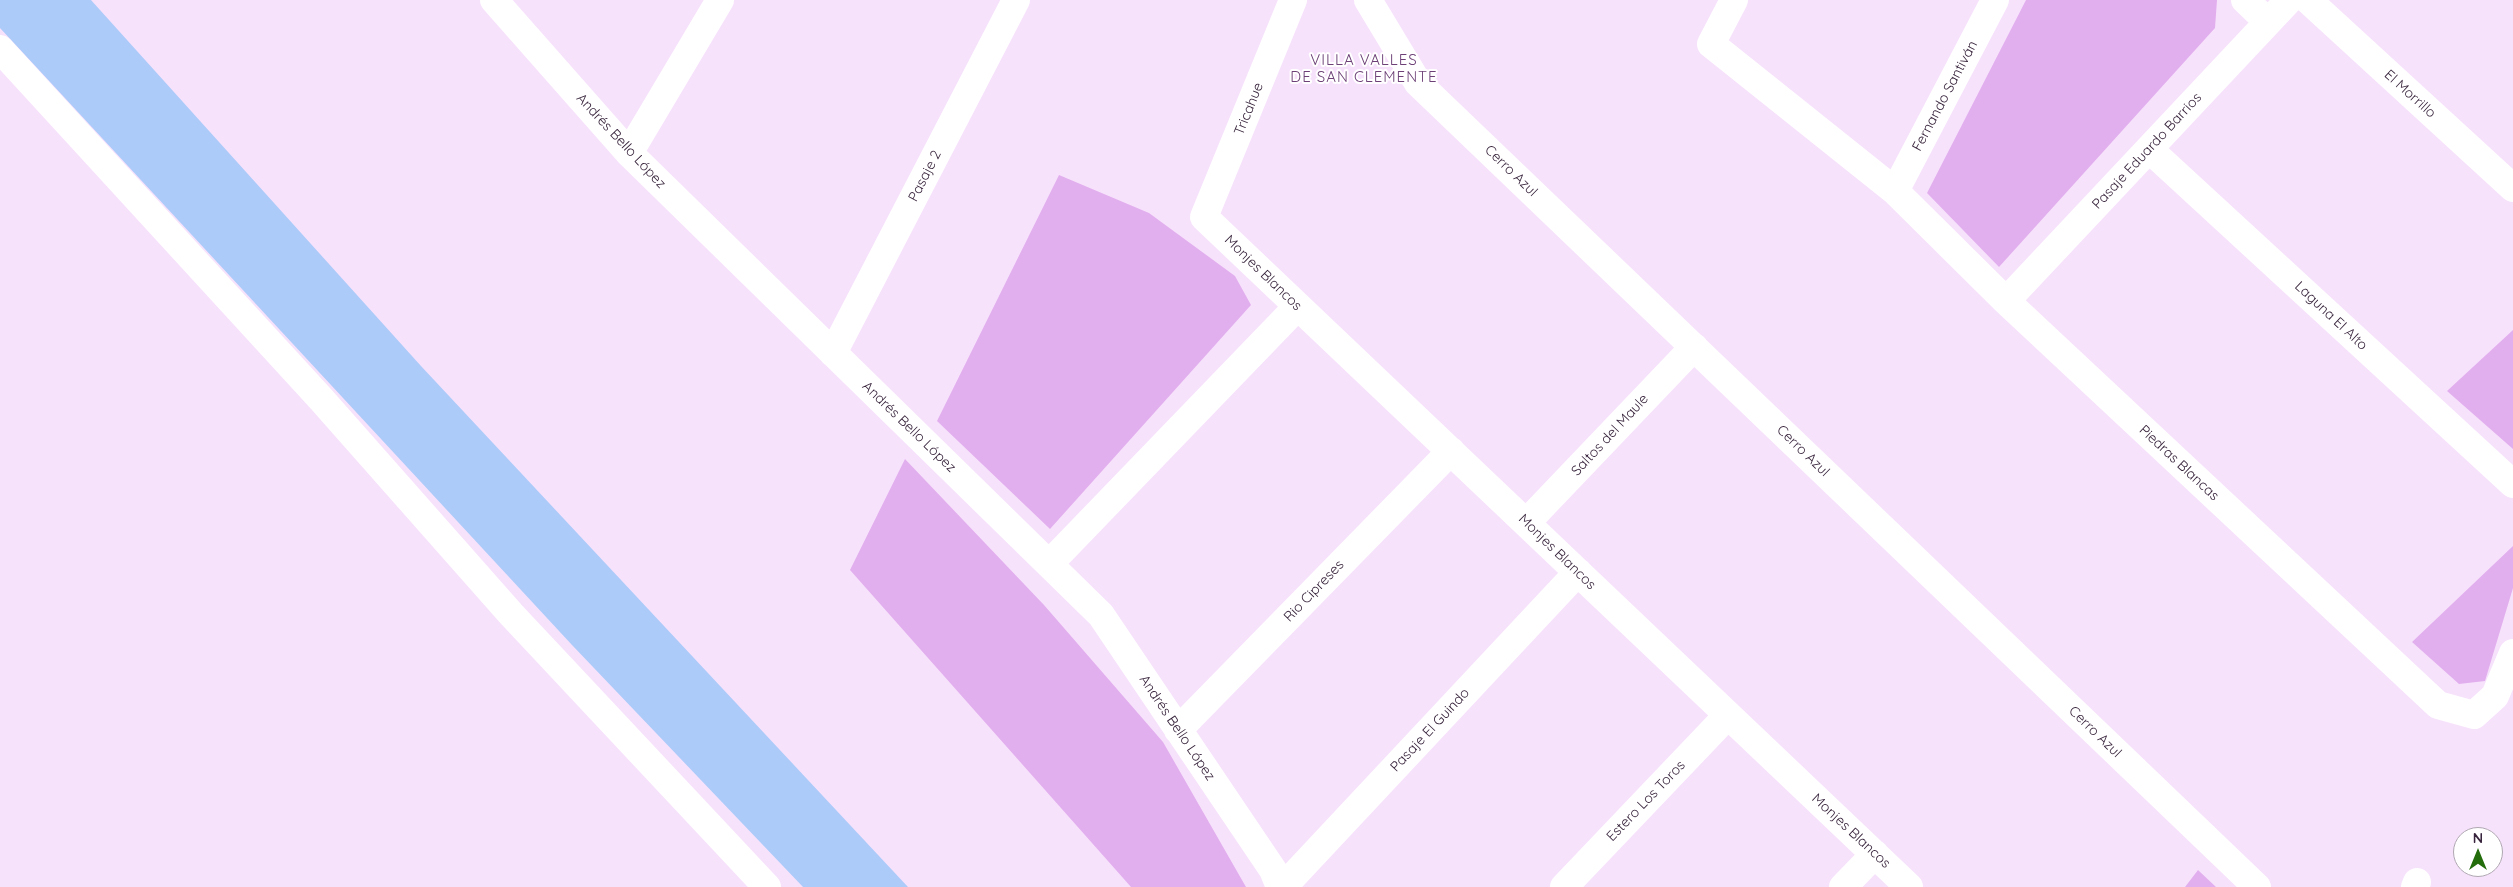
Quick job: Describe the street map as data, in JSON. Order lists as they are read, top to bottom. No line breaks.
{"streets":{"street":["El Morrillo","Fernando Santiván","Tricahue","Andrés Bello López","Pasaje Eduardo Barrios","Cerro Azul","Pasaje 2","Monjes Blancos","Laguna El Alto","Saltos del Maule","Piedras Blancas","Rio Cipreses","Pasaje El Guindo","Estero Los Toros"]},"crossings":[["Fernando Santiván","Piedras Blancas"],["Tricahue","Monjes Blancos"],["Andrés Bello López","Pasaje 2"],["Andrés Bello López","Rio Cipreses"],["Andrés Bello López","Pasaje El Guindo"],["Pasaje Eduardo Barrios","Laguna El Alto"],["Pasaje Eduardo Barrios","Piedras Blancas"],["Cerro Azul","Saltos del Maule"],["Monjes Blancos","Saltos del Maule"],["Monjes Blancos","Rio Cipreses"],["Monjes Blancos","Pasaje El Guindo"],["Monjes Blancos","Estero Los Toros"]],"districts":["VILLA VALLES DE SAN CLEMENTE"],"north":"top"}
